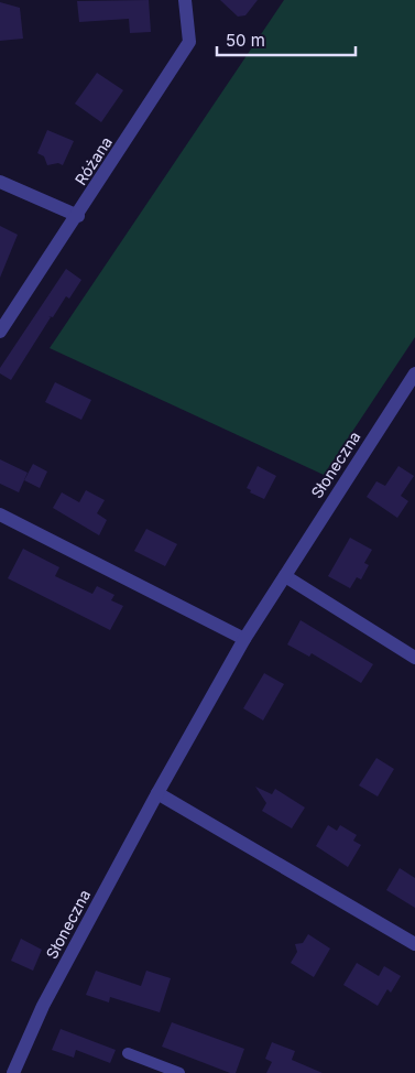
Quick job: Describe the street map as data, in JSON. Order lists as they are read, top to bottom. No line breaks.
{"streets":{"street":["Różana","Słoneczna"]},"scale_bar":"50 m"}
